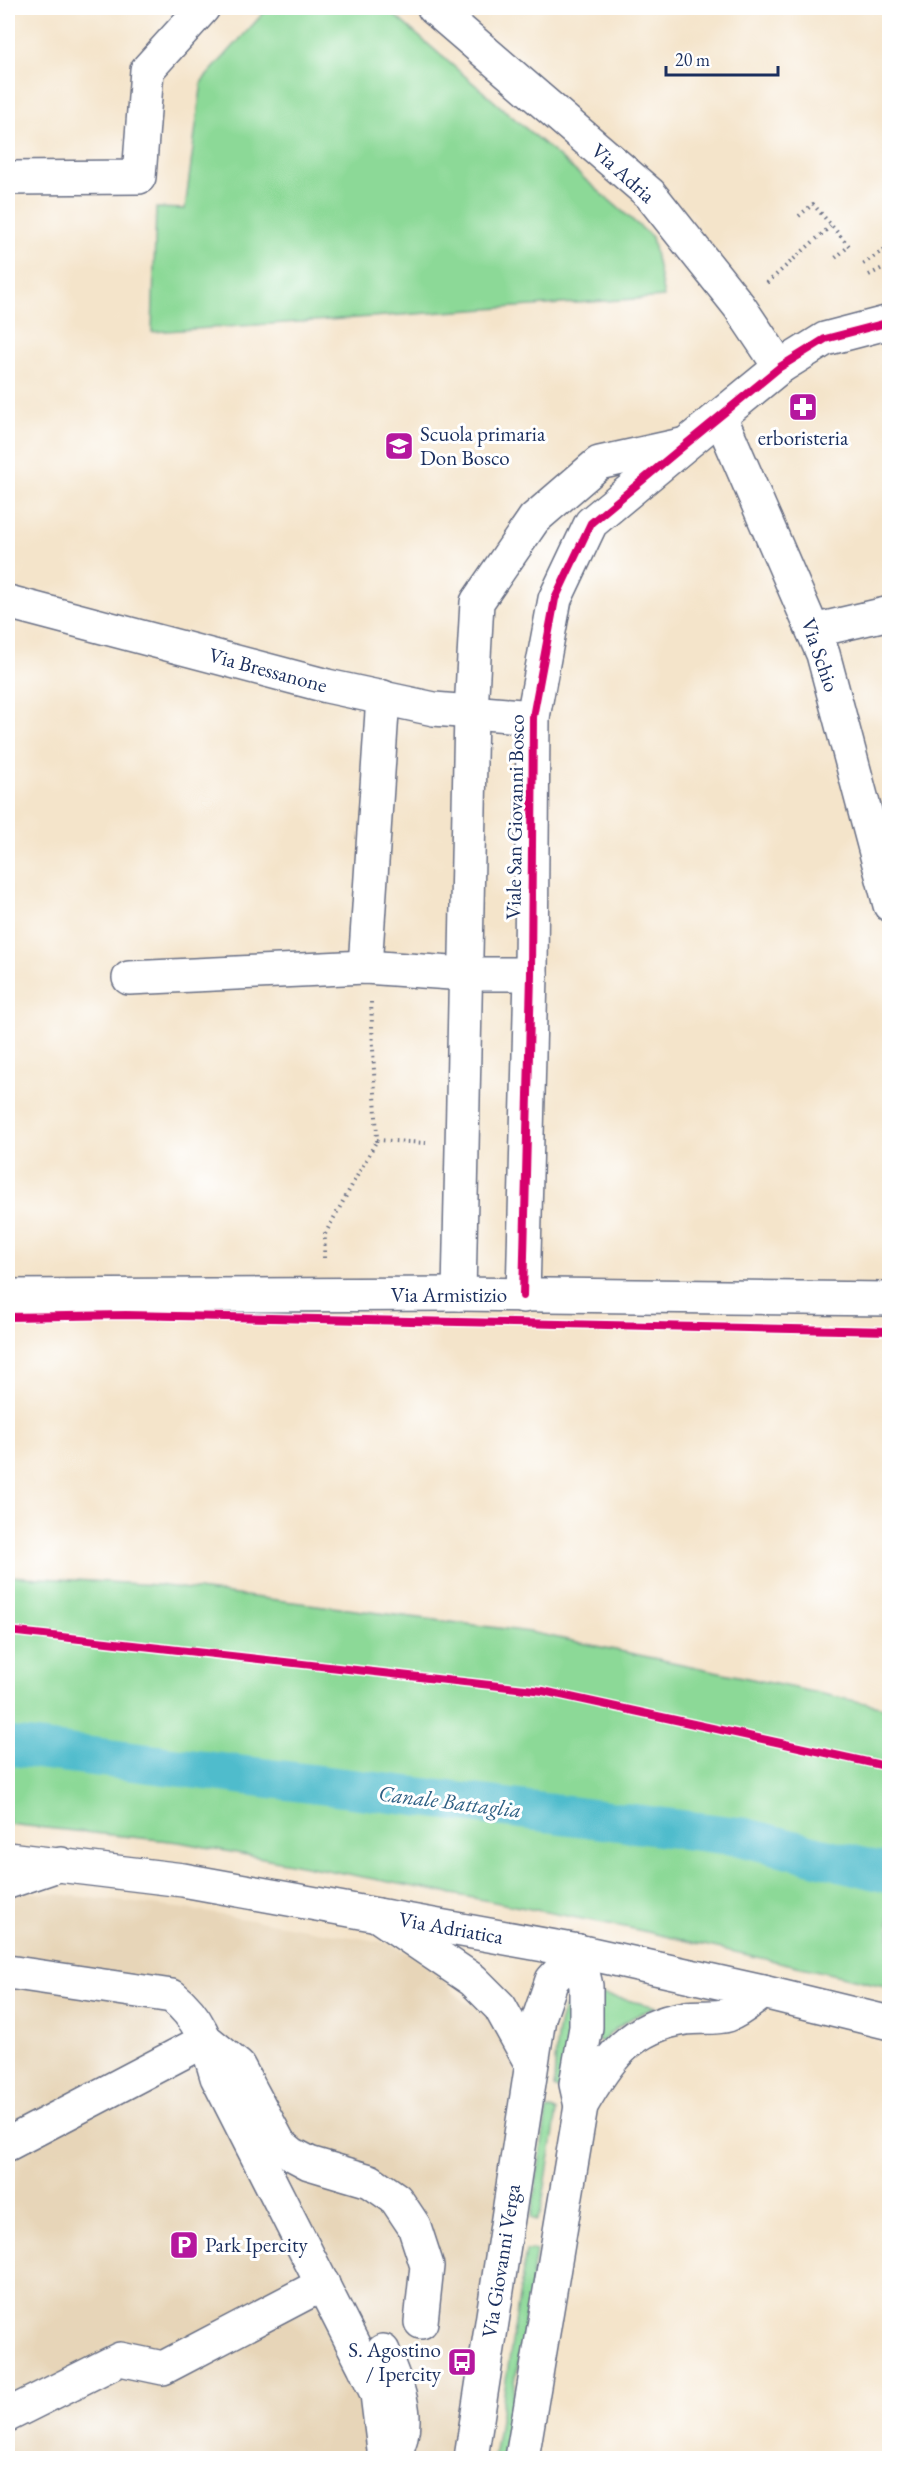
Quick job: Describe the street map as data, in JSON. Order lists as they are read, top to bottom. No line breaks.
{"streets":{"street":["Via Adria","Via Schio","Via Bressanone","Viale San Giovanni Bosco","Via Armistizio","Via Adriatica","Via Giovanni Verga"]},"crossings":[["Via Adria","Viale San Giovanni Bosco"],["Via Schio","Viale San Giovanni Bosco"],["Via Bressanone","Viale San Giovanni Bosco"],["Viale San Giovanni Bosco","Via Armistizio"],["Via Adriatica","Via Giovanni Verga"]],"water":["Canale Battaglia"],"places":{"pharmacy":["erboristeria"],"school or university":["Scuola primaria Don Bosco"],"parking":["Park Ipercity"],"bus stop":["S. Agostino / Ipercity"]},"scale_bar":"20 m"}
